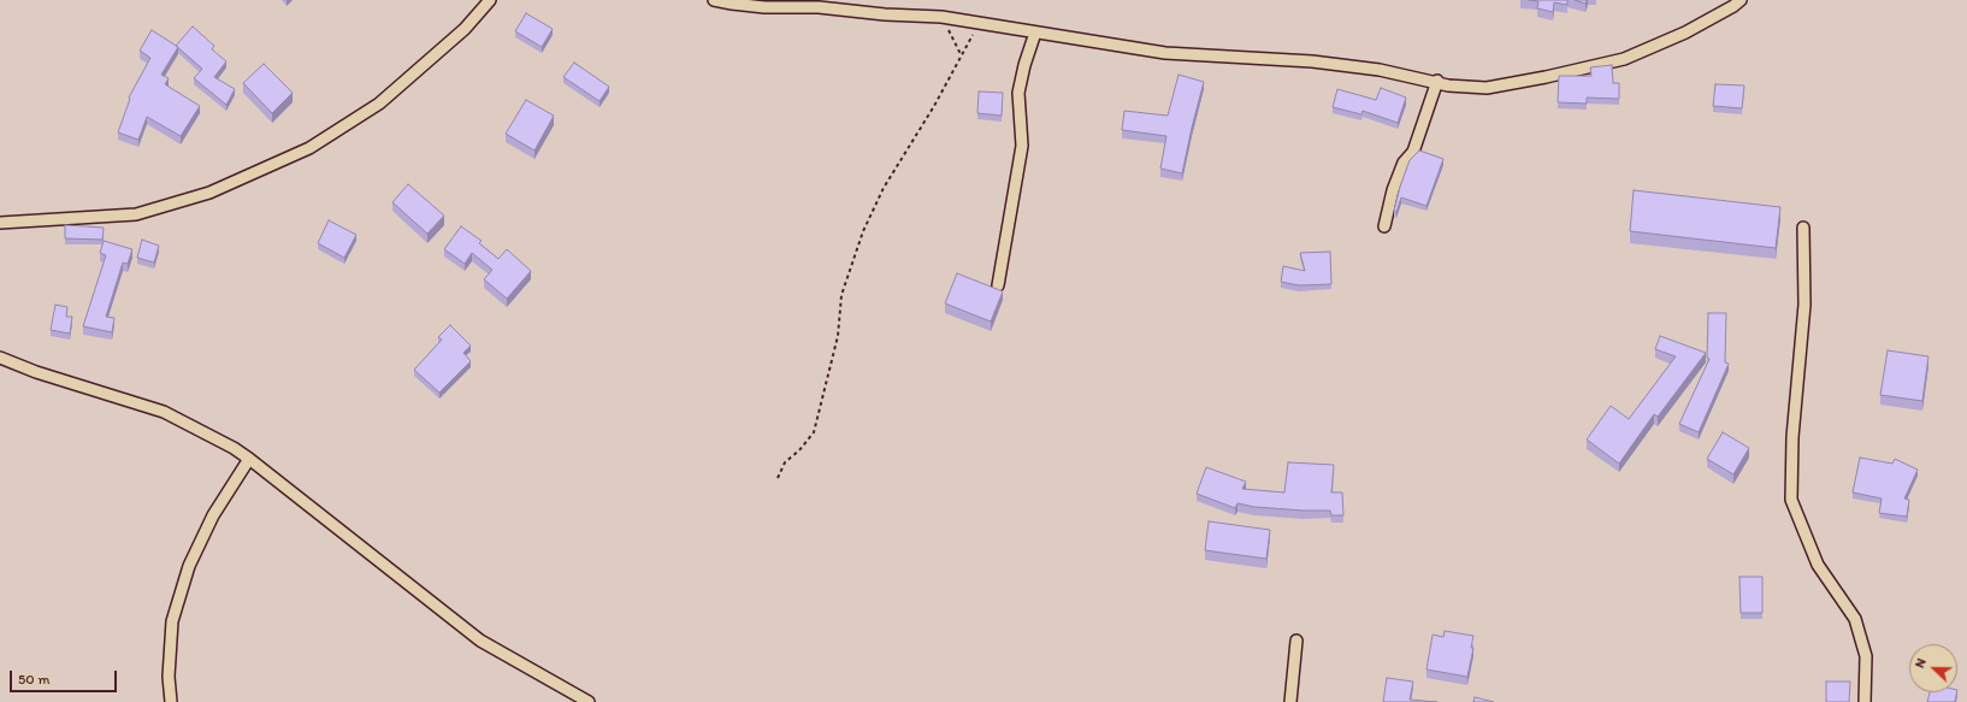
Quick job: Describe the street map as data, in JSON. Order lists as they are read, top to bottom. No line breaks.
{"scale_bar":"50 m","north":"left"}
